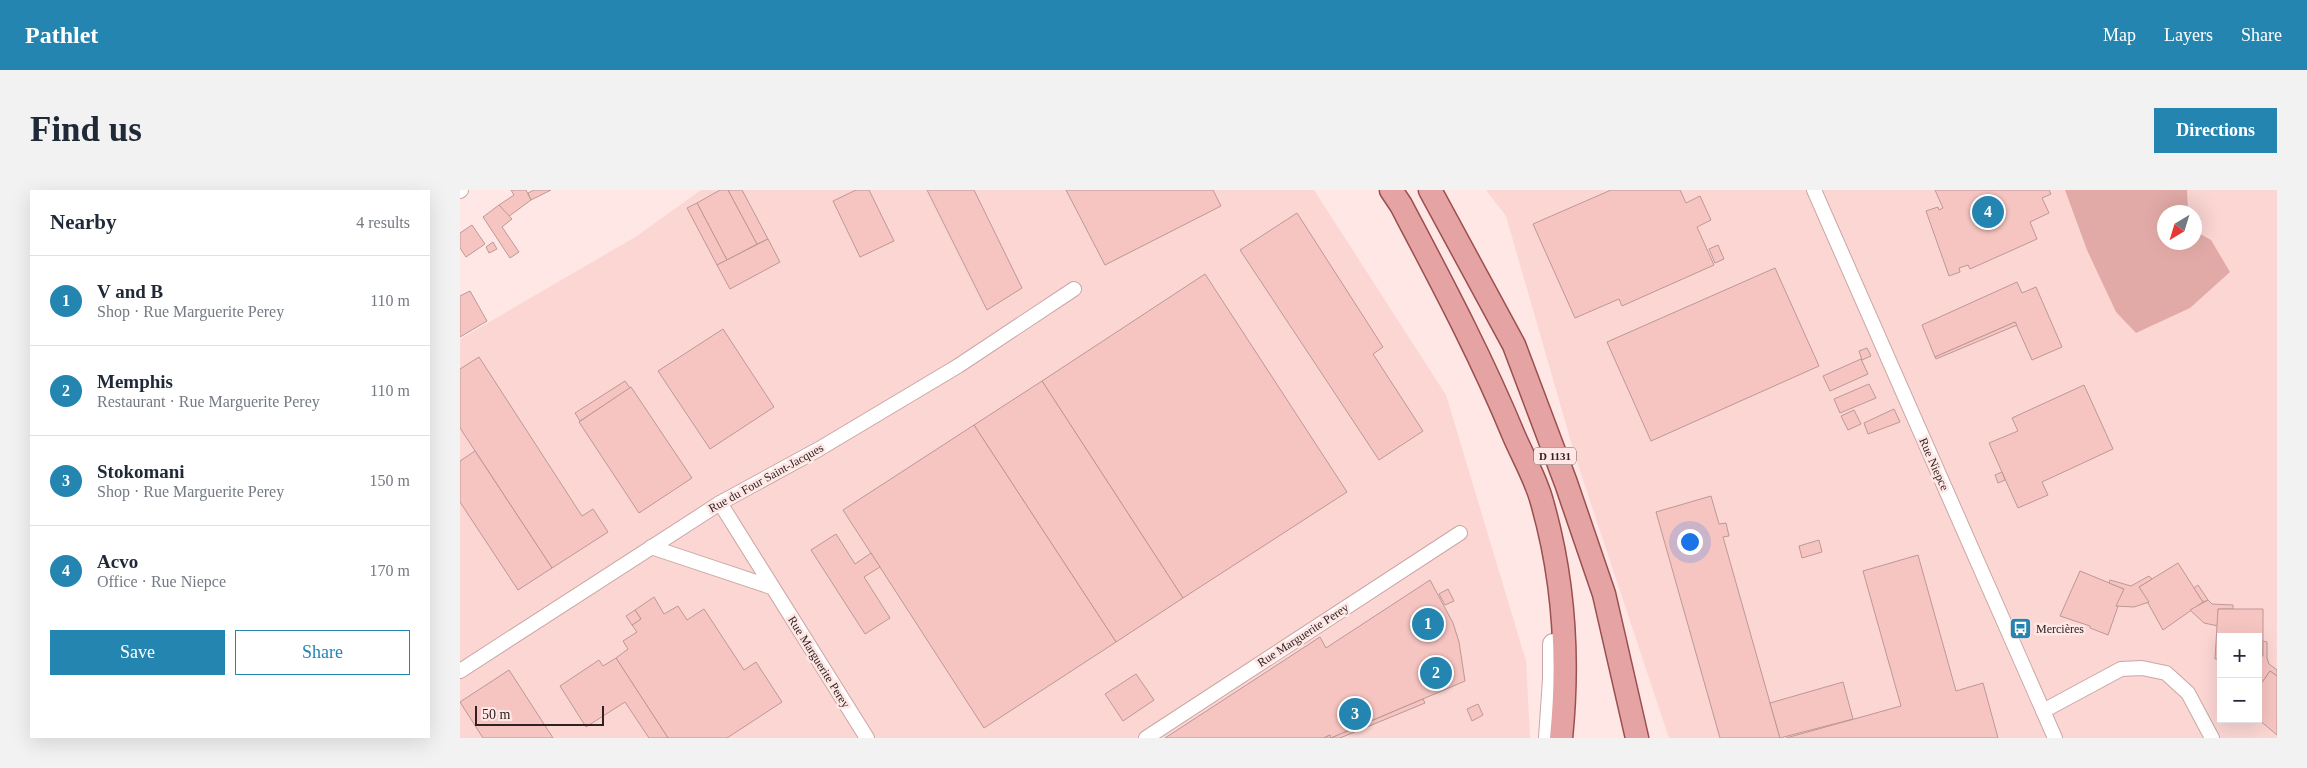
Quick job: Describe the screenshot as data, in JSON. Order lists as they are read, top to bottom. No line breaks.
{"streets":{"main road":["D 1131"],"street":["Rue Niepce","Rue du Four Saint-Jacques","Rue Marguerite Perey"]},"crossings":[["Rue du Four Saint-Jacques","Rue Marguerite Perey"]],"places":{"bus stop":["Mercières"]},"scale_bar":"50 m","north":"bottom left","page":{"header":"Pathlet","nav":["Map","Layers","Share"],"buttons":["Directions",["Save","Share"]],"title":"Find us","heading":["Nearby","4 results"],"pins":["4","1","2","3"],"list":[{"mark":"1","name":"V and B","note":"Shop · Rue Marguerite Perey","value":"110 m"},{"mark":"2","name":"Memphis","note":"Restaurant · Rue Marguerite Perey","value":"110 m"},{"mark":"3","name":"Stokomani","note":"Shop · Rue Marguerite Perey","value":"150 m"},{"mark":"4","name":"Acvo","note":"Office · Rue Niepce","value":"170 m"}],"map_buttons":["+","−"],"scale":"50 m"}}
